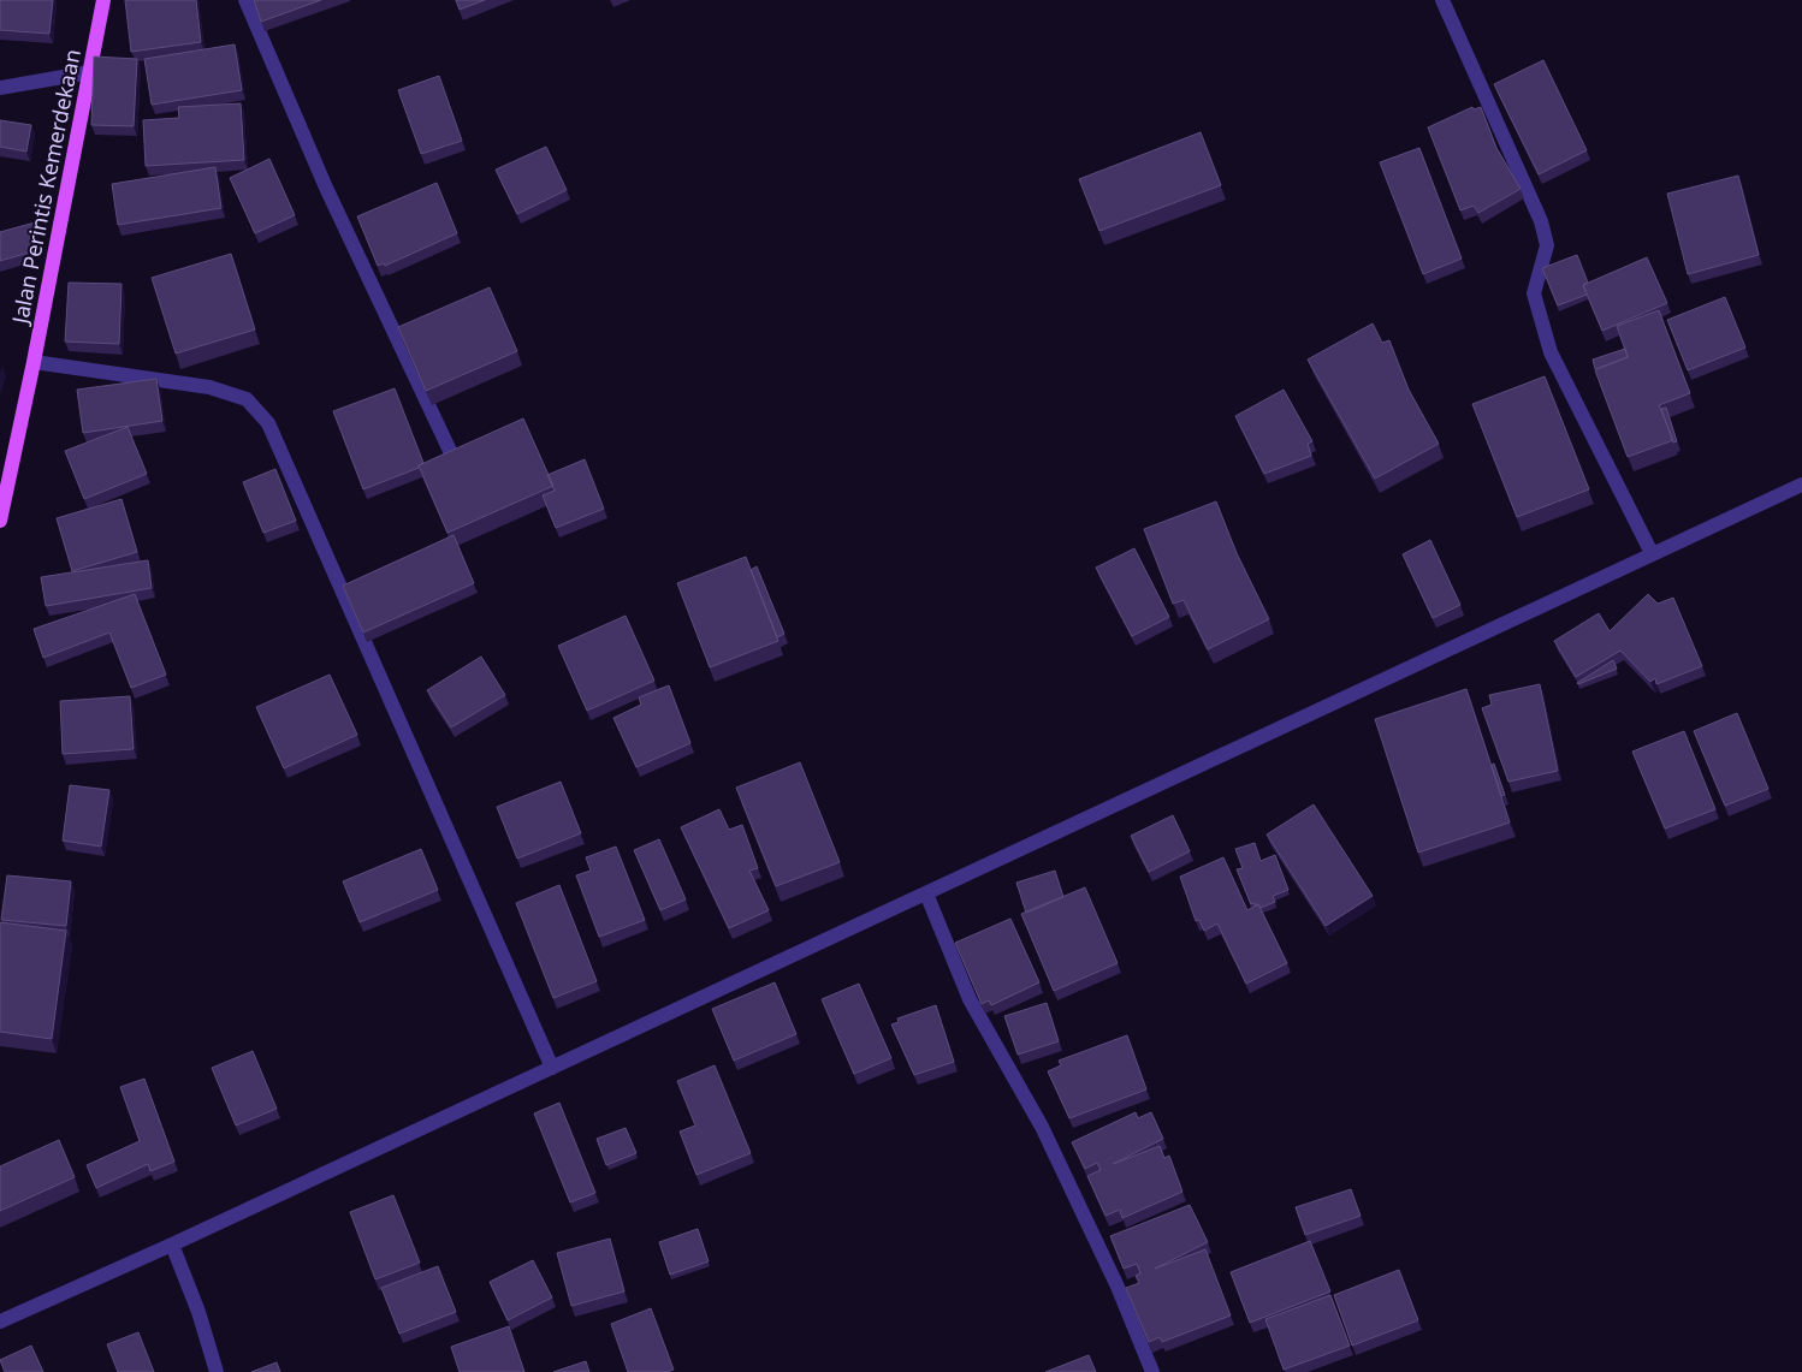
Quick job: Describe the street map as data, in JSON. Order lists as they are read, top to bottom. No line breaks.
{"streets":{"main road":["Jalan Perintis Kemerdekaan"]}}
